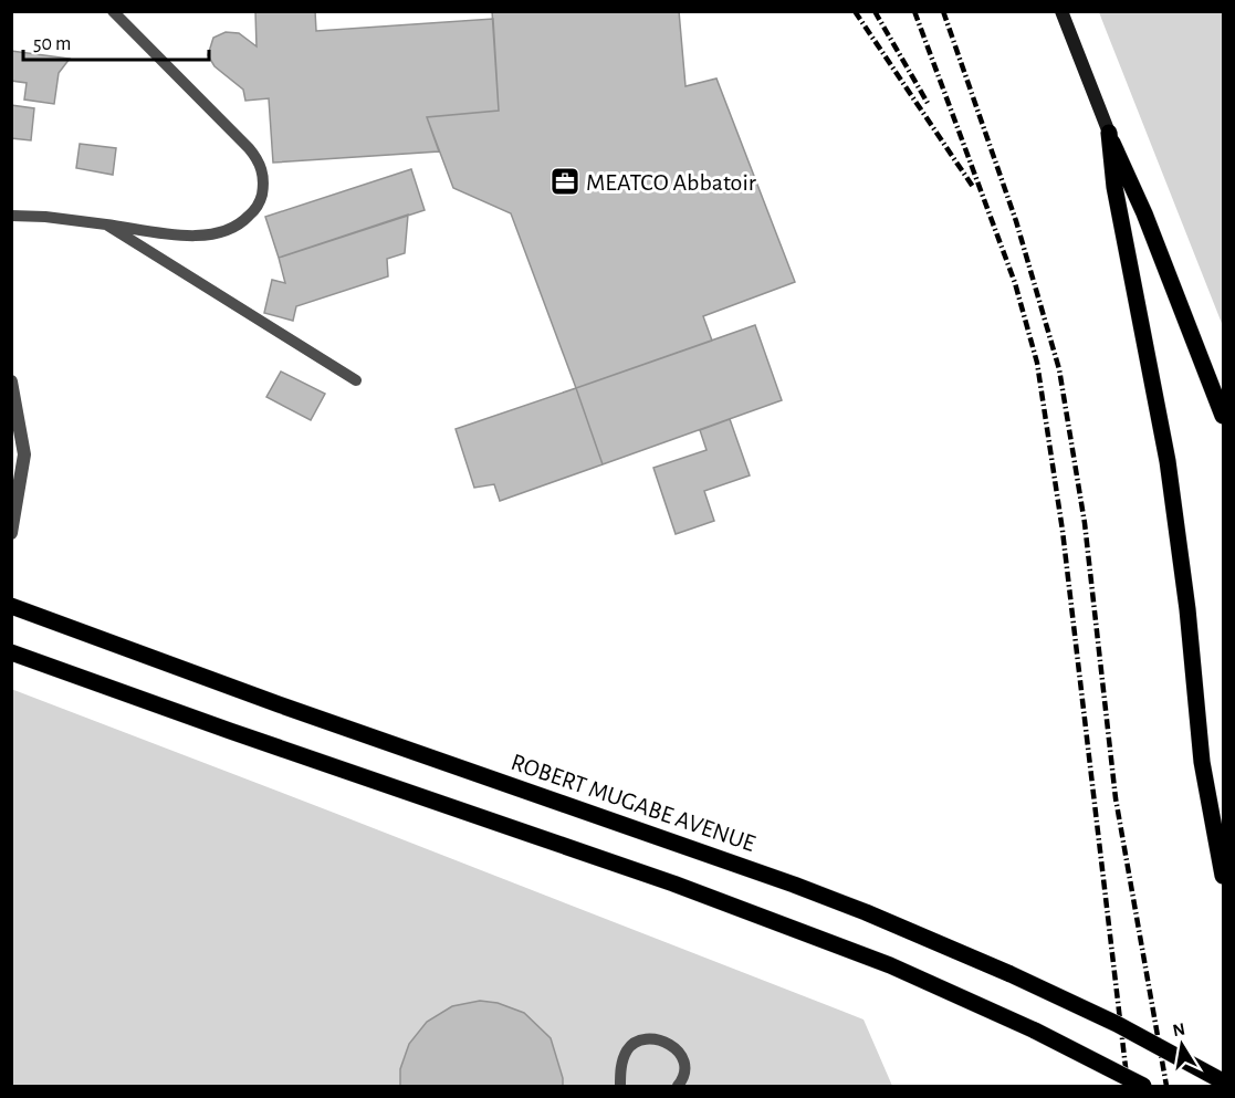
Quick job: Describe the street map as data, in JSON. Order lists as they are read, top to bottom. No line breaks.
{"streets":{"main road":["ROBERT MUGABE AVENUE"]},"places":{"office":["MEATCO Abbatoir"]},"scale_bar":"50 m","north":"top"}
